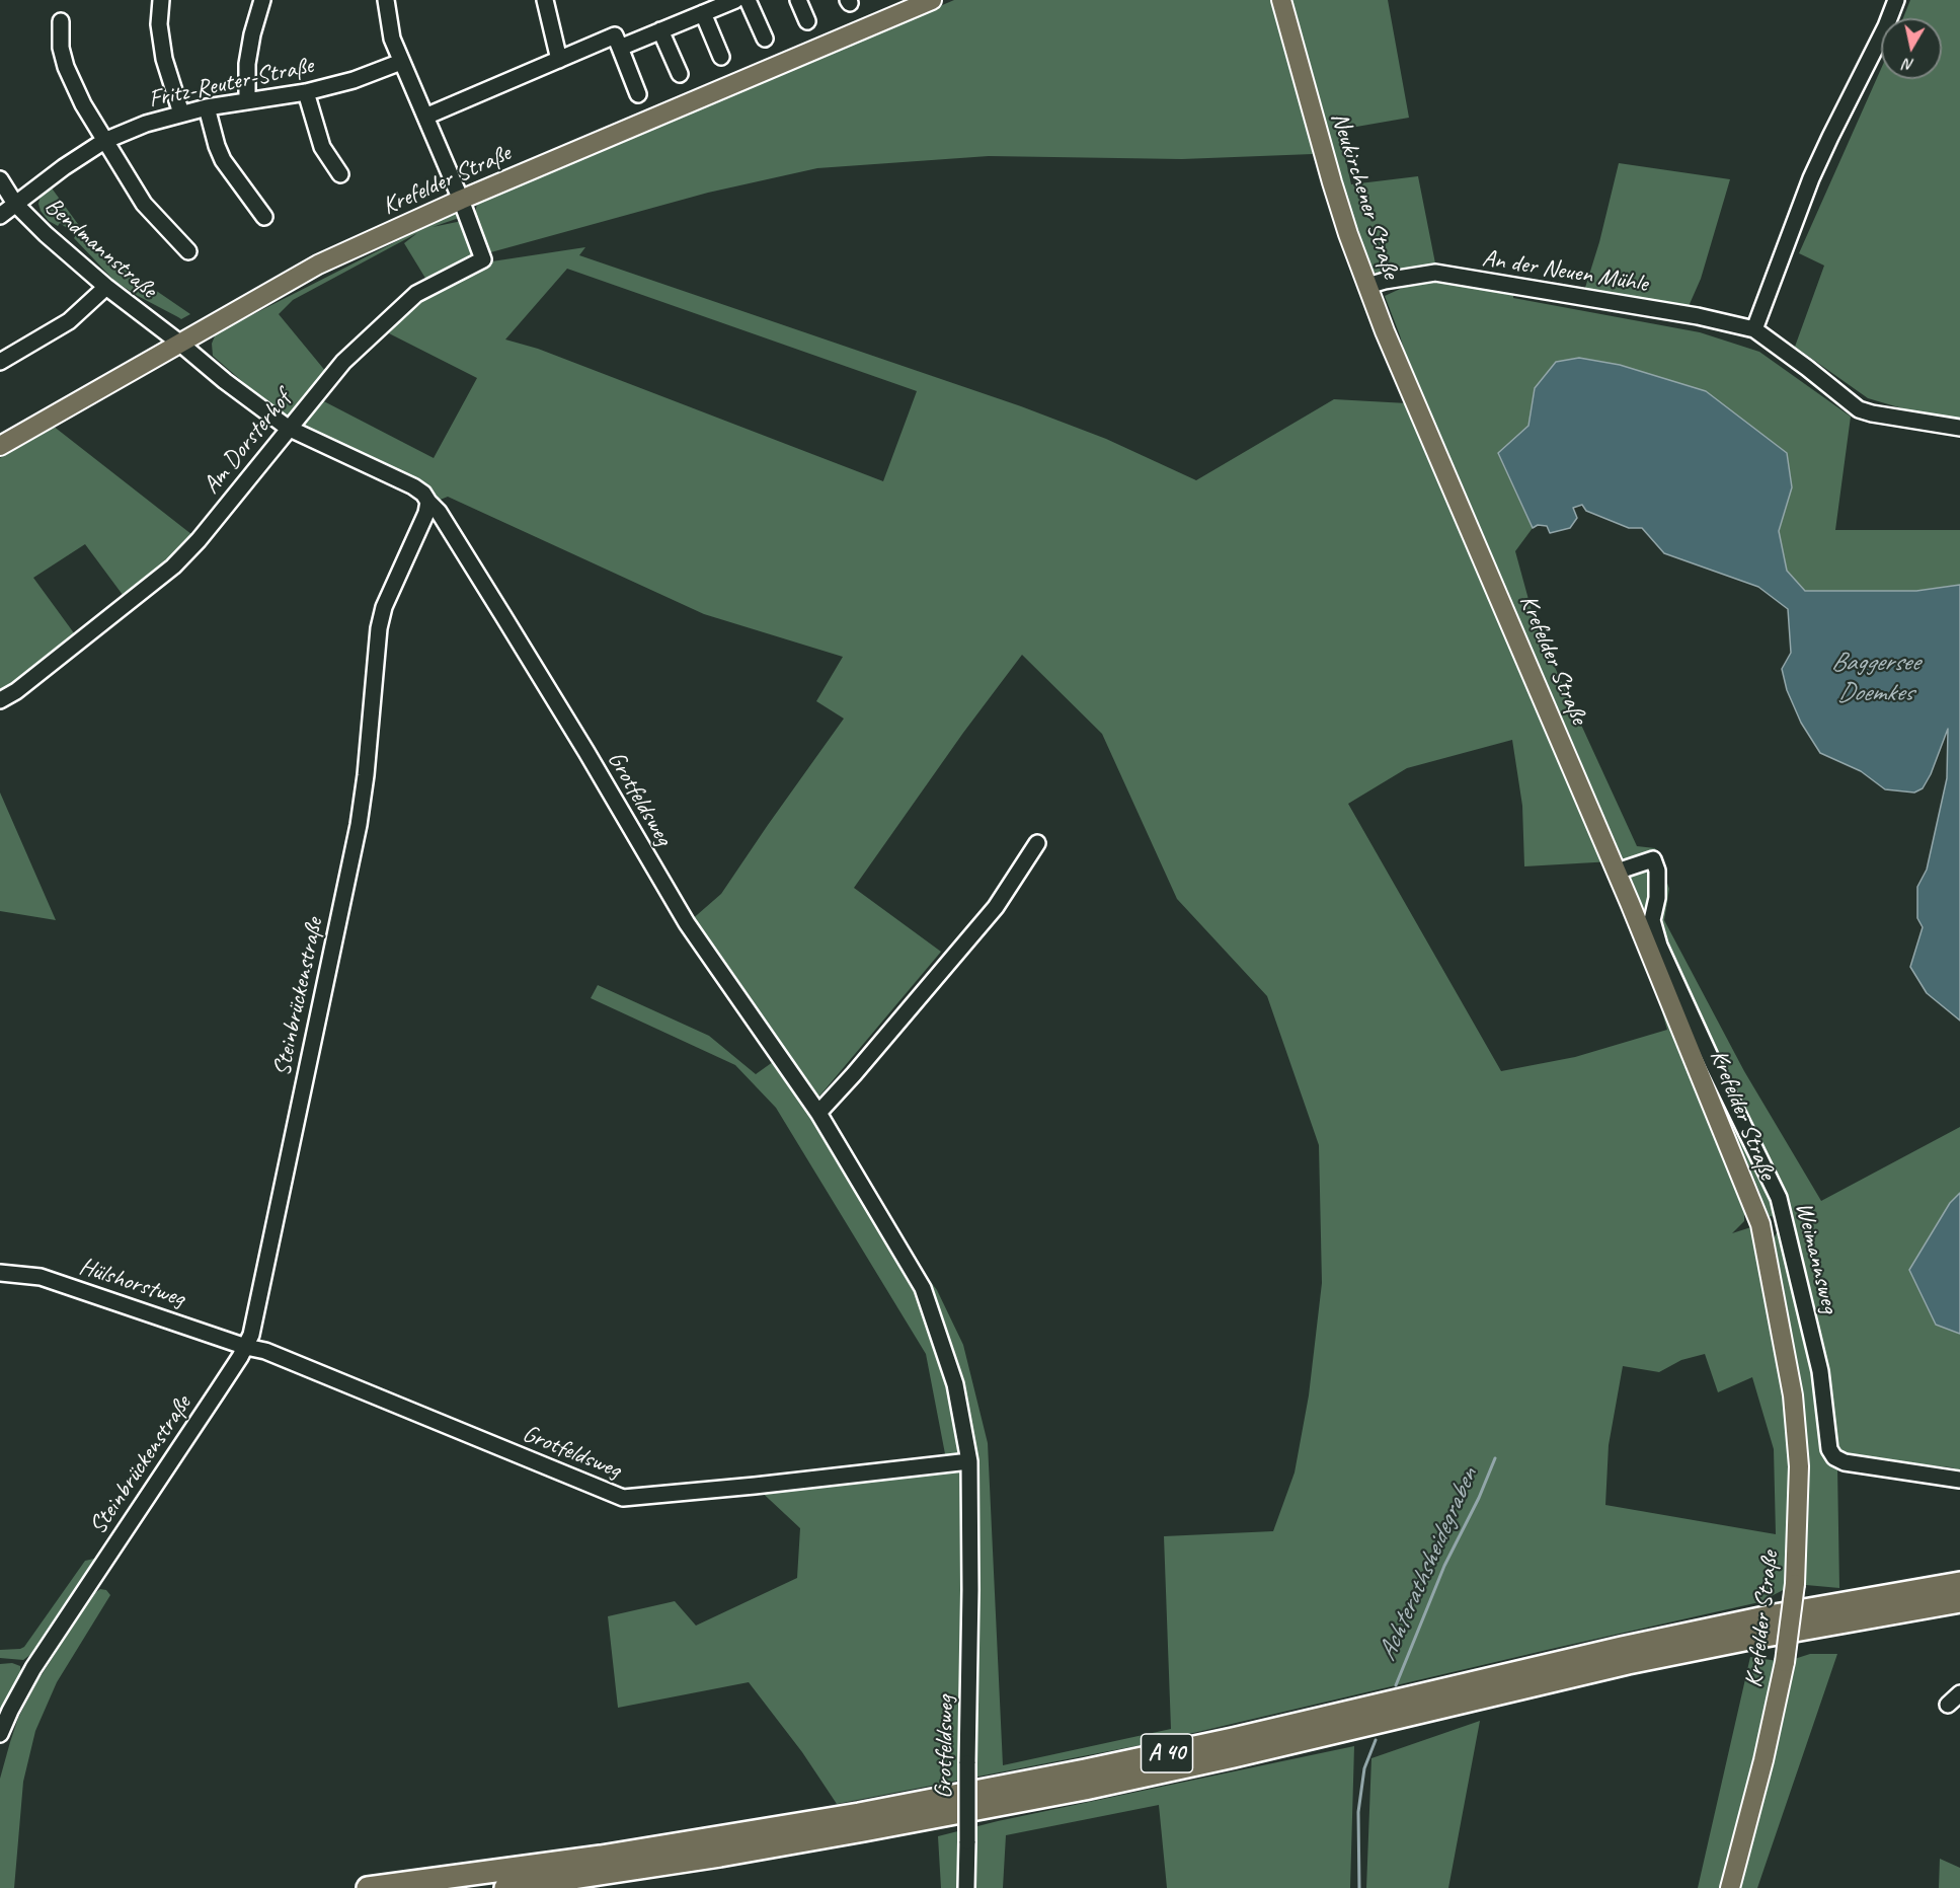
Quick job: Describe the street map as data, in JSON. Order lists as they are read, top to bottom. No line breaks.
{"streets":{"highway":["A 40"],"main road":["Krefelder Straße","Neukirchener Straße"],"street":["Fritz-Reuter-Straße","Bendmannstraße","An der Neuen Mühle","Am Dorsterhof","Grotfeldsweg","Steinbrückenstraße","Weimannsweg","Hülshorstweg"]},"crossings":[["Fritz-Reuter-Straße","Bendmannstraße"],["Krefelder Straße","Neukirchener Straße"],["Krefelder Straße","Bendmannstraße"],["Krefelder Straße","Am Dorsterhof"],["Krefelder Straße","Weimannsweg"],["Neukirchener Straße","An der Neuen Mühle"],["Grotfeldsweg","Steinbrückenstraße"],["Grotfeldsweg","Hülshorstweg"],["Steinbrückenstraße","Hülshorstweg"]],"water":["Baggersee Doemkes","Achterathsheidegraben"],"north":"bottom"}
